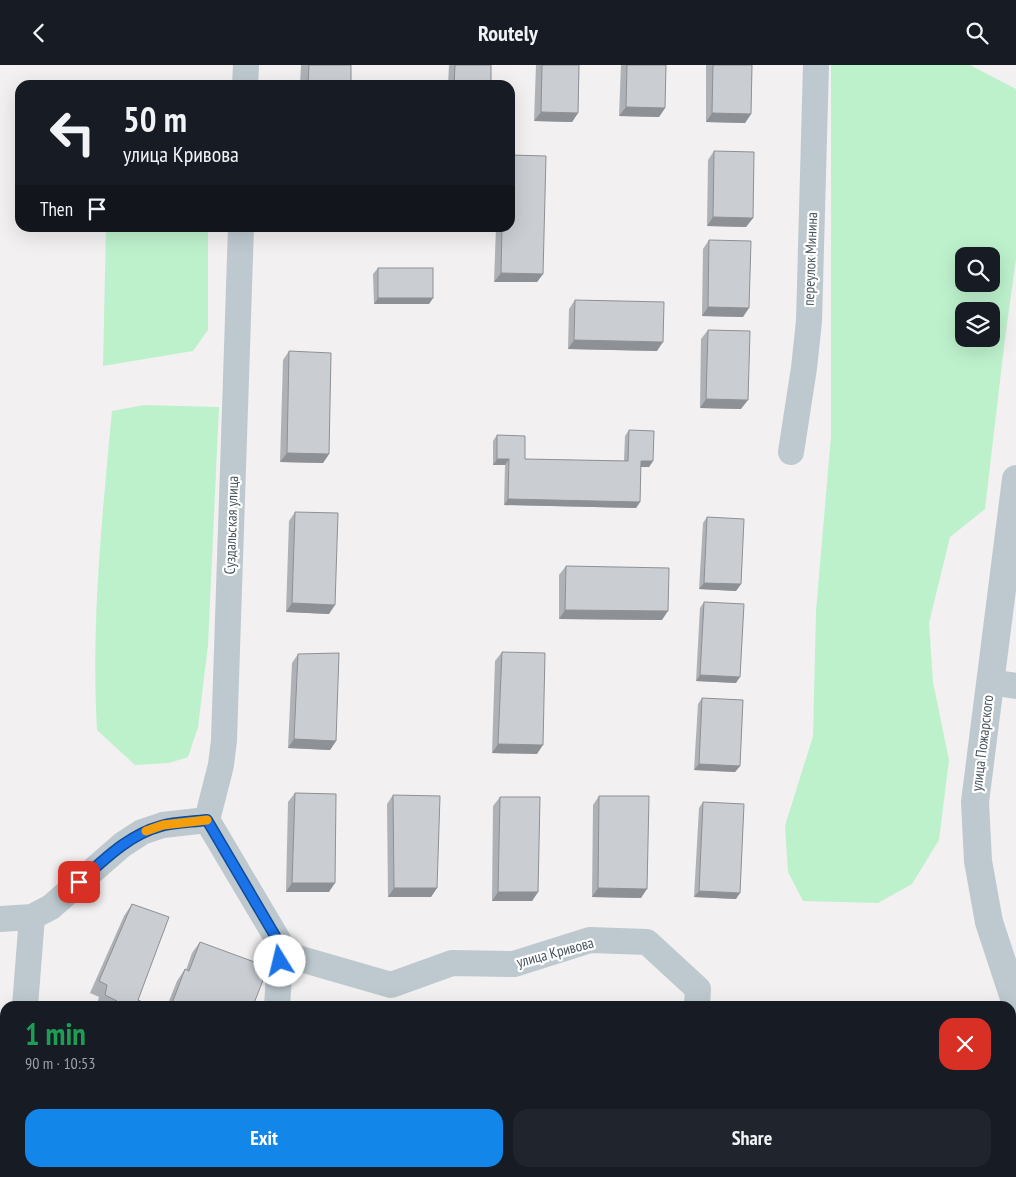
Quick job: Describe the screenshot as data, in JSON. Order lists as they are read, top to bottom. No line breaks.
{"streets":{"street":["переулок Минина","Суздальская улица","улица Пожарского","улица Кривова"]},"crossings":[["Суздальская улица","улица Кривова"]],"page":{"header":"Routely","turn":["50 m","улица Кривова"],"then":"Then","heading":["1 min","90 m · 10:53"],"buttons":["Exit","Share"]}}
